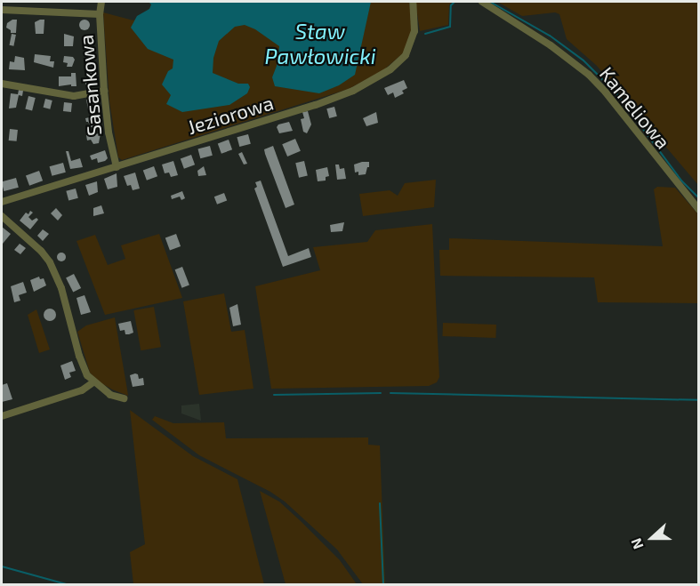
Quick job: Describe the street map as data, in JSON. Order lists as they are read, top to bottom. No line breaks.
{"streets":{"street":["Sasankowa","Kameliowa","Jeziorowa"]},"crossings":[["Sasankowa","Jeziorowa"]],"water":["Staw Pawłowicki"],"north":"left"}
